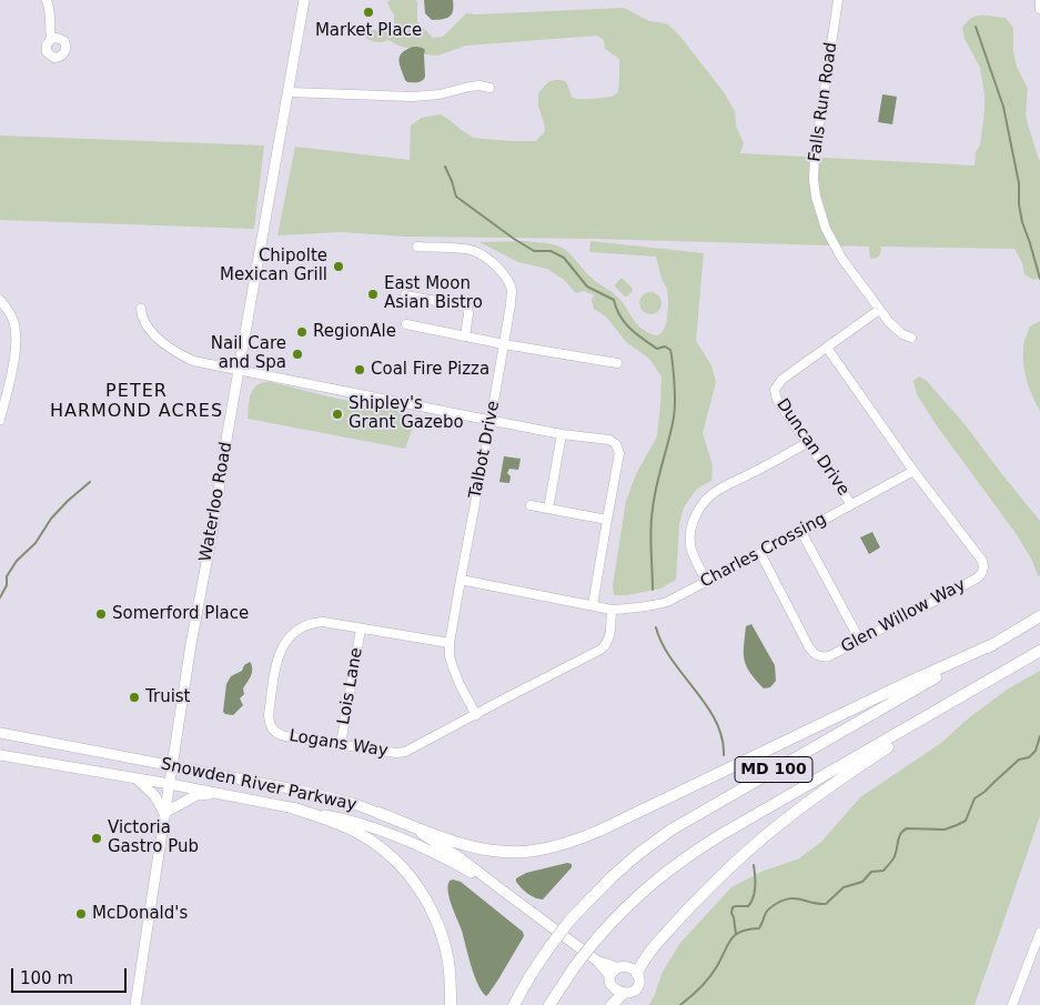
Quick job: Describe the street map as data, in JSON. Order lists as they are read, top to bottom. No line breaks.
{"streets":{"highway":["MD 100"],"main road":["Waterloo Road","Snowden River Parkway"],"street":["Falls Run Road","Duncan Drive","Talbot Drive","Charles Crossing","Glen Willow Way","Lois Lane","Logans Way"]},"crossings":[["Falls Run Road","Duncan Drive"],["Duncan Drive","Charles Crossing"],["Talbot Drive","Charles Crossing"],["Talbot Drive","Logans Way"],["Waterloo Road","Snowden River Parkway"],["Charles Crossing","Glen Willow Way"],["Charles Crossing","Logans Way"],["Lois Lane","Logans Way"]],"districts":["PETER HARMOND ACRES"],"places":["Market Place","Chipolte Mexican Grill","East Moon Asian Bistro","RegionAle","Nail Care and Spa","Coal Fire Pizza","Shipley's Grant Gazebo","Somerford Place","Truist","Victoria Gastro Pub","McDonald's"],"scale_bar":"100 m"}
